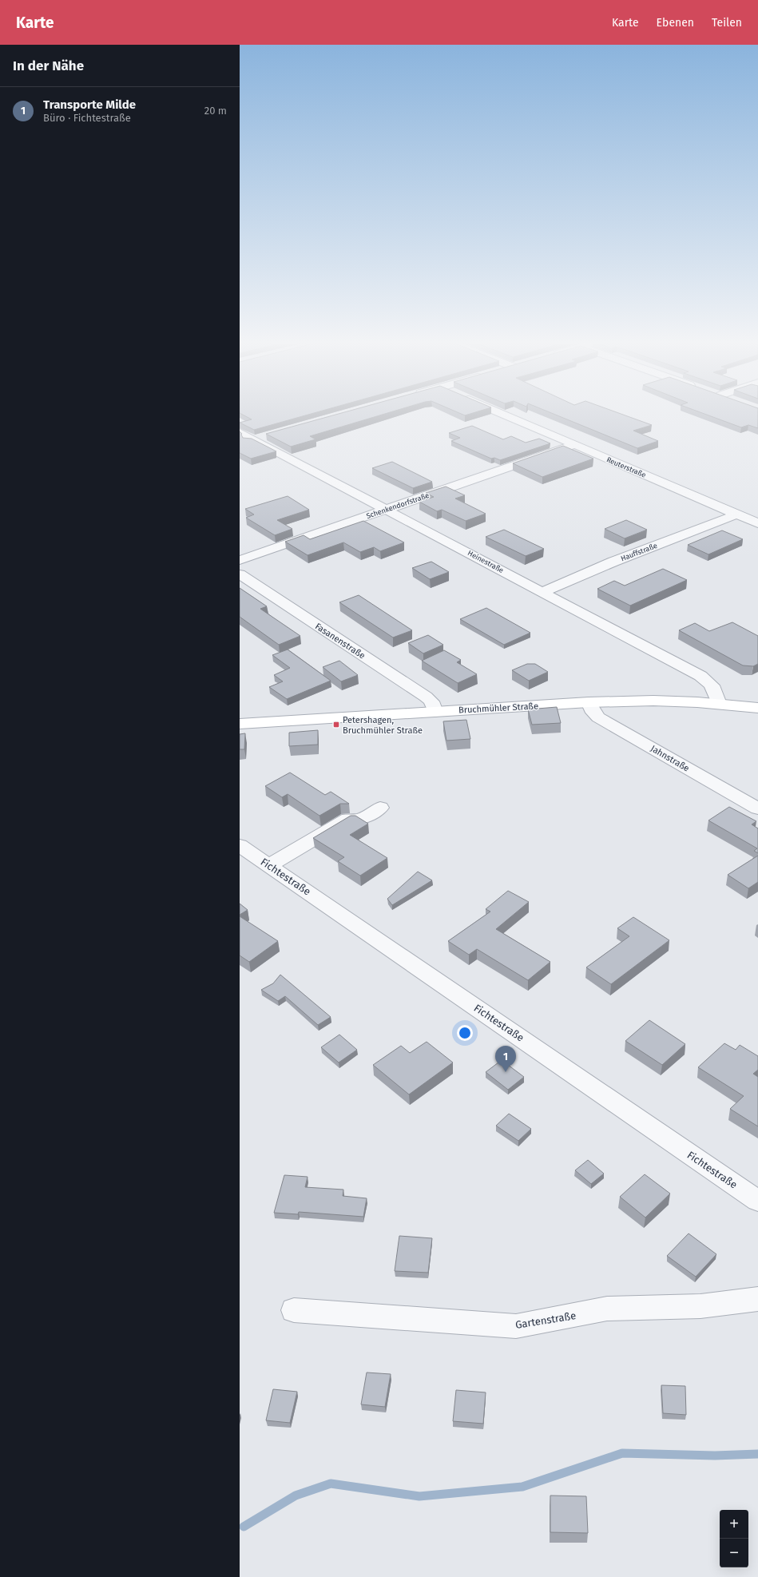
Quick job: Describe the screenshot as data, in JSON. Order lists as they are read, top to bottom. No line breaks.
{"streets":{"street":["Reuterstraße","Schenkendorfstraße","Hauffstraße","Heinestraße","Fasanenstraße","Bruchmühler Straße","Jahnstraße","Fichtestraße","Gartenstraße"]},"crossings":[["Reuterstraße","Schenkendorfstraße"],["Reuterstraße","Hauffstraße"],["Schenkendorfstraße","Heinestraße"],["Hauffstraße","Heinestraße"],["Heinestraße","Bruchmühler Straße"],["Fasanenstraße","Bruchmühler Straße"],["Bruchmühler Straße","Jahnstraße"]],"places":{"transit":["Petershagen, Bruchmühler Straße"]},"page":{"header":"Karte","nav":["Karte","Ebenen","Teilen"],"heading":"In der Nähe","list":[{"mark":"1","name":"Transporte Milde","note":"Büro · Fichtestraße","value":"20 m"}],"pins":"1","map_buttons":["+","−"]}}
